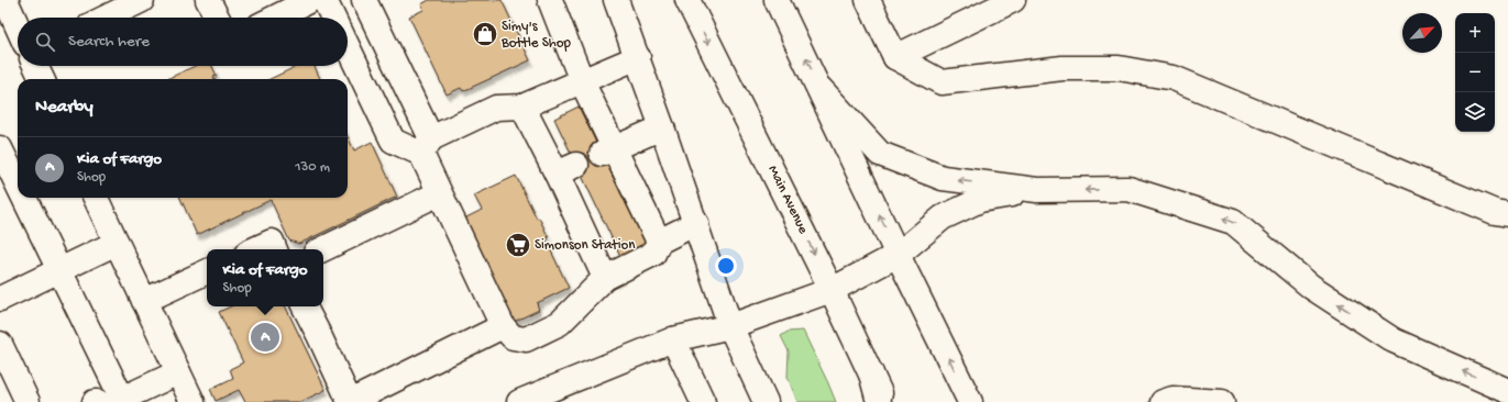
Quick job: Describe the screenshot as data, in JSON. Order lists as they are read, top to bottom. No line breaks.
{"streets":{"main road":["Main Avenue"]},"places":{"shop":["Simy's Bottle Shop"],"supermarket":["Simonson Station"]},"north":"top right","page":{"map_buttons":["+","−"],"search":"Search here","heading":"Nearby","list":[{"mark":"A","name":"Kia of Fargo","note":"Shop","value":"130 m"}],"popup":["Kia of Fargo","Shop"],"pins":"A"}}
